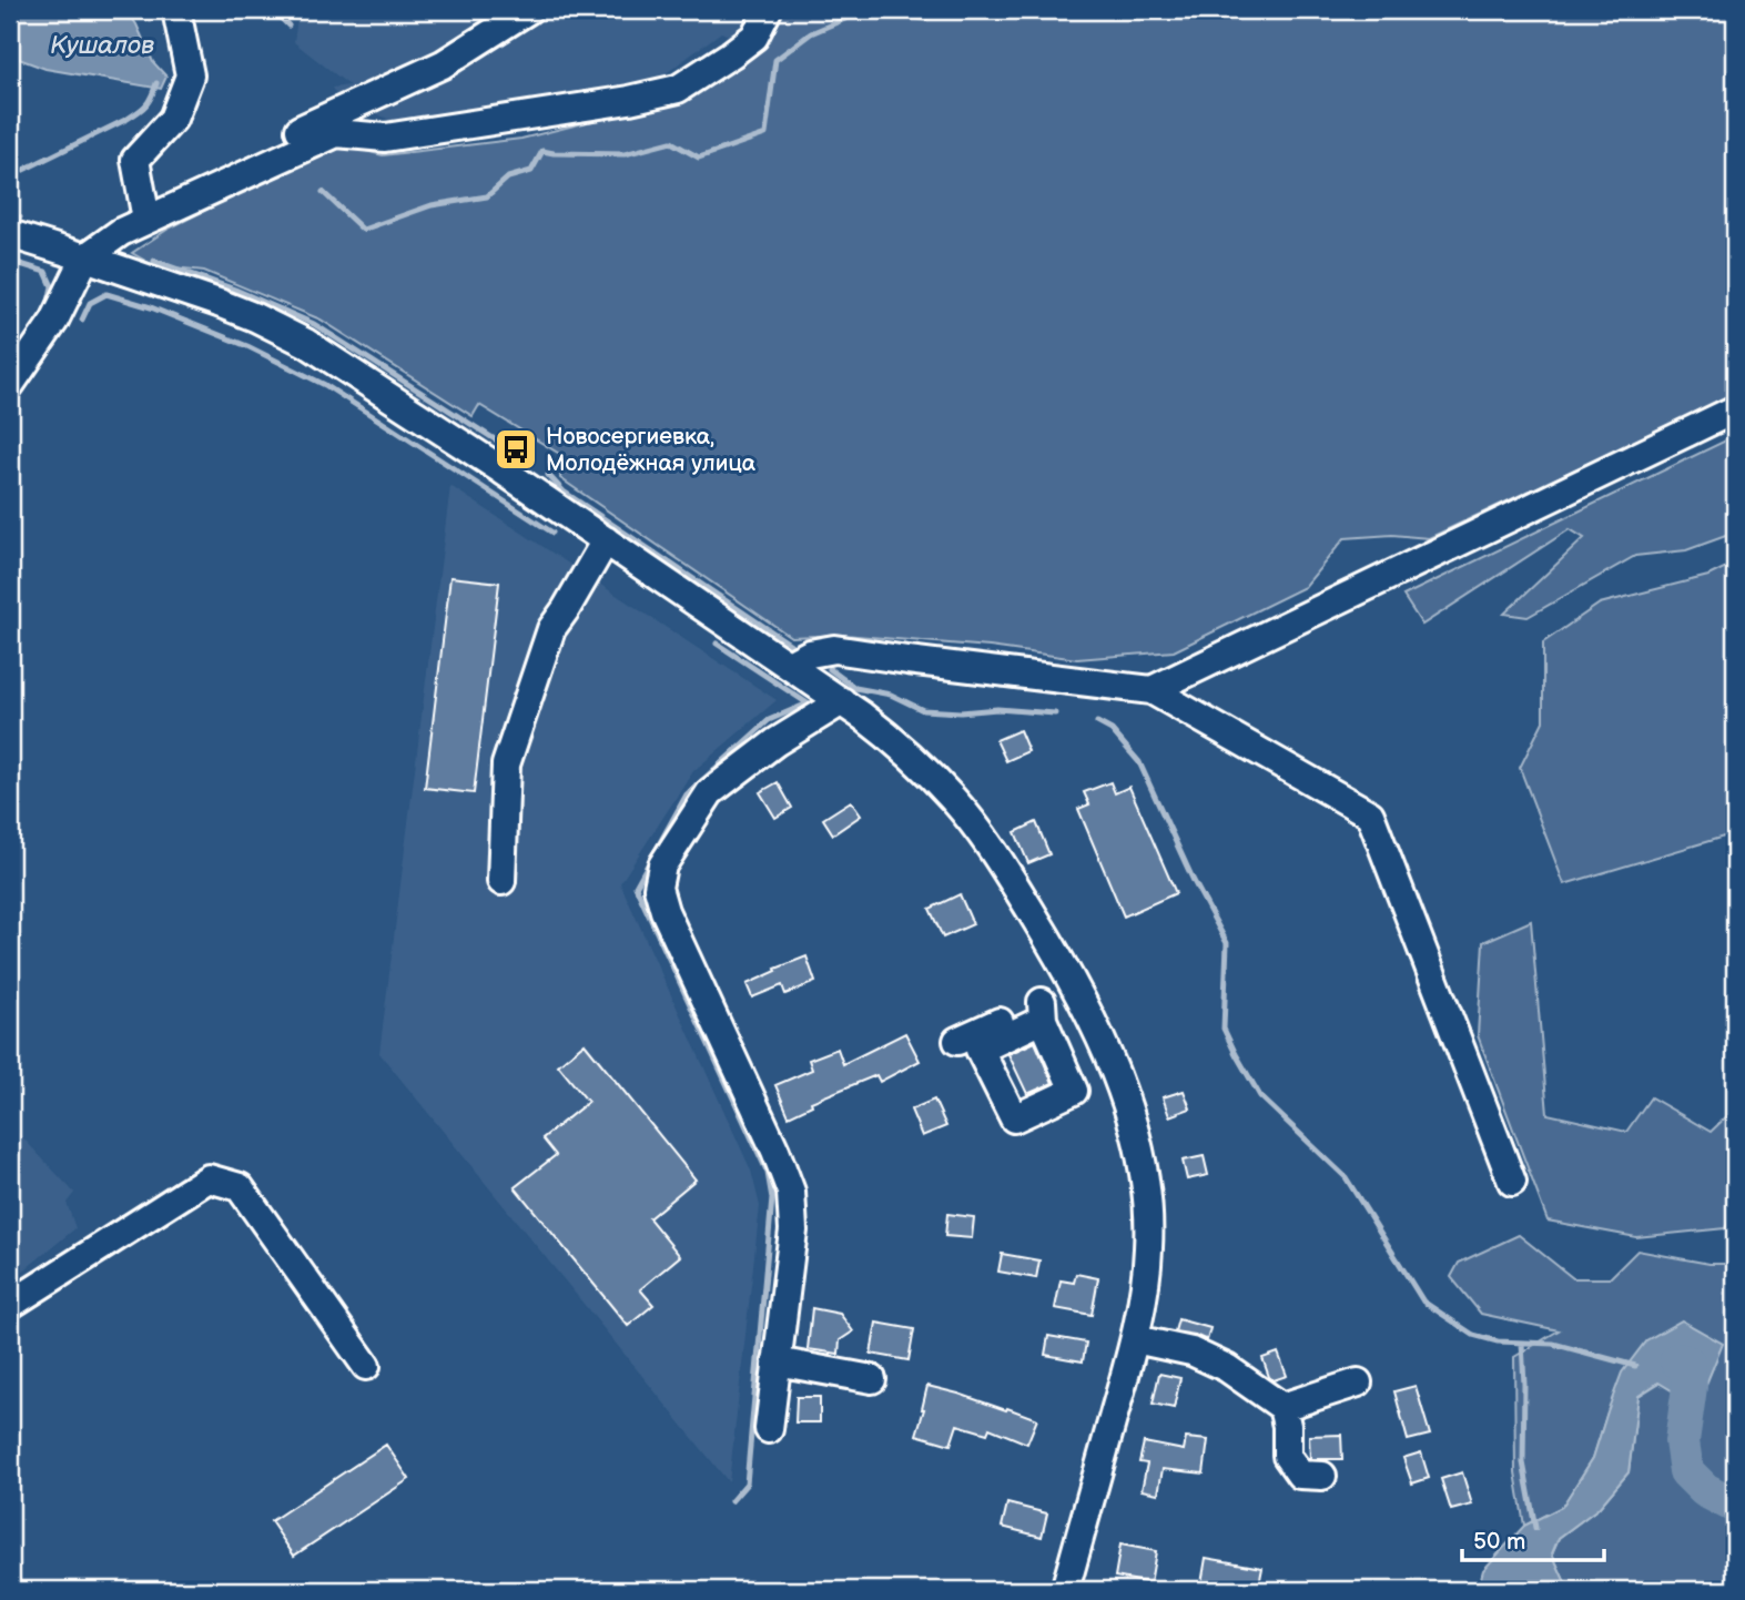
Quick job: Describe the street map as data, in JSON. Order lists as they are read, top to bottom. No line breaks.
{"water":["Кушалов"],"places":{"bus stop":["Новосергиевка, Молодёжная улица"]},"scale_bar":"50 m"}
